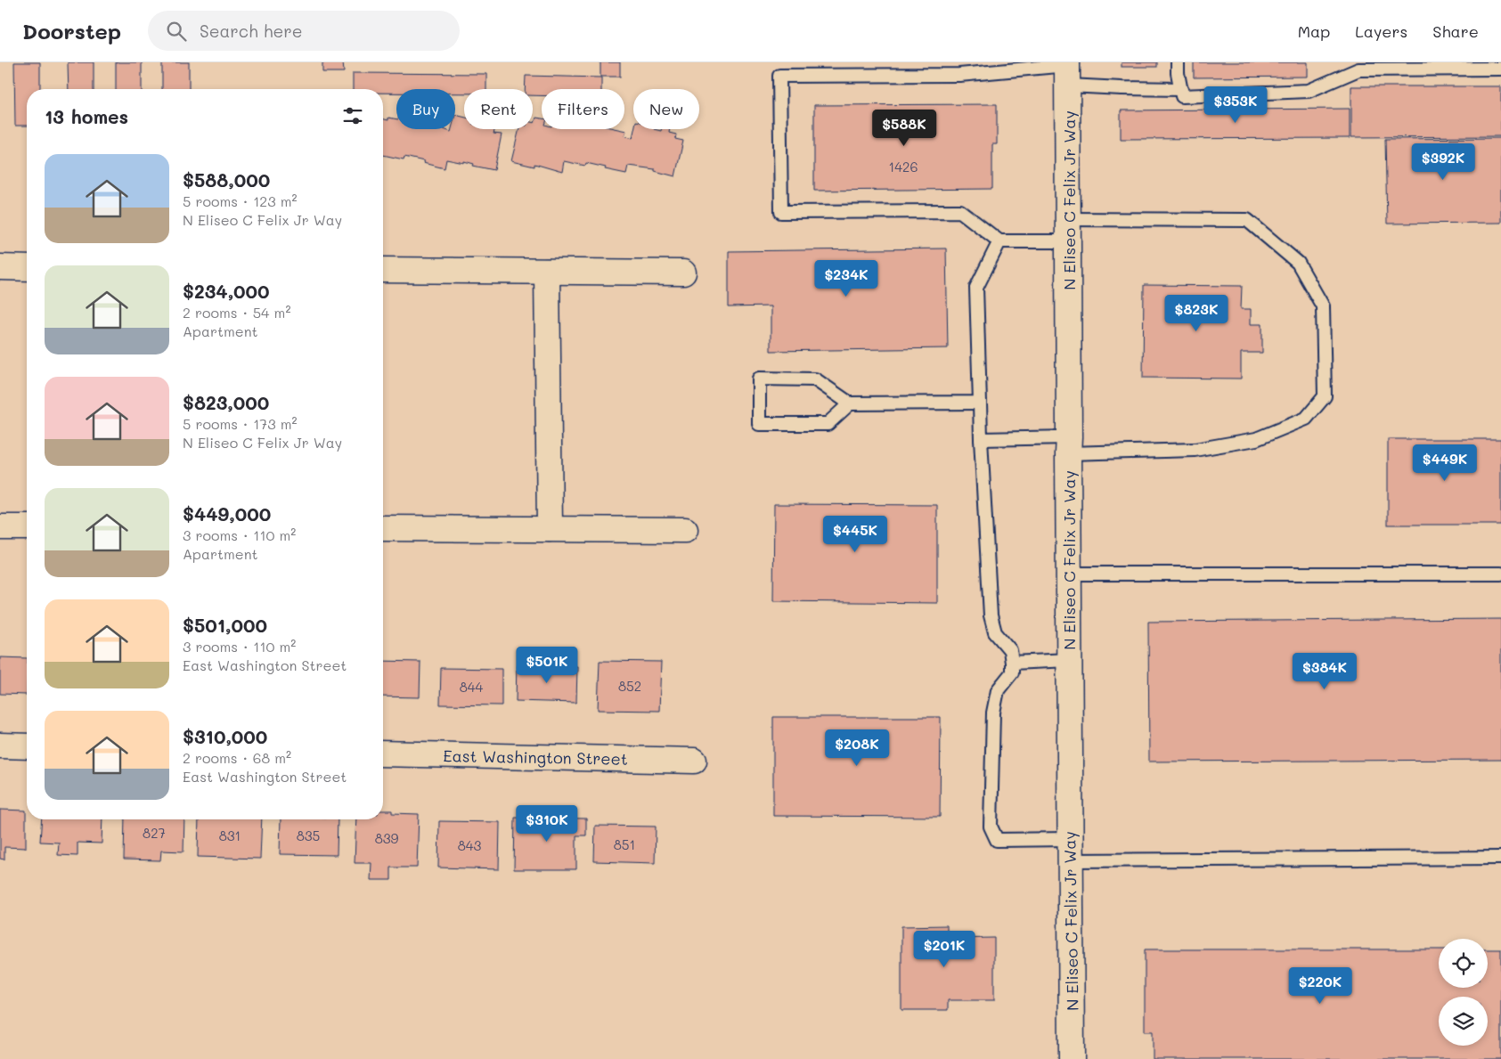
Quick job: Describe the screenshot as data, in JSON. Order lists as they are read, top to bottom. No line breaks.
{"streets":{"street":["N Eliseo C Felix Jr Way","East Washington Street"]},"house_numbers":["1426","852","844","827","831","835","839","851","843"],"page":{"header":"Doorstep","search":"Search here","nav":["Map","Layers","Share"],"price":["$353K","$588K","$392K","$234K","$823K","$449K","$445K","$501K","$384K","$208K","$310K","$201K","$220K"],"chip":["Buy","Rent","Filters","New"],"heading":"13 homes","list":[{"name":"$588,000","note":"5 rooms · 123 m² · N Eliseo C Felix Jr Way"},{"name":"$234,000","note":"2 rooms · 54 m² · Apartment"},{"name":"$823,000","note":"5 rooms · 173 m² · N Eliseo C Felix Jr Way"},{"name":"$449,000","note":"3 rooms · 110 m² · Apartment"},{"name":"$501,000","note":"3 rooms · 110 m² · East Washington Street"},{"name":"$310,000","note":"2 rooms · 68 m² · East Washington Street"}]}}
